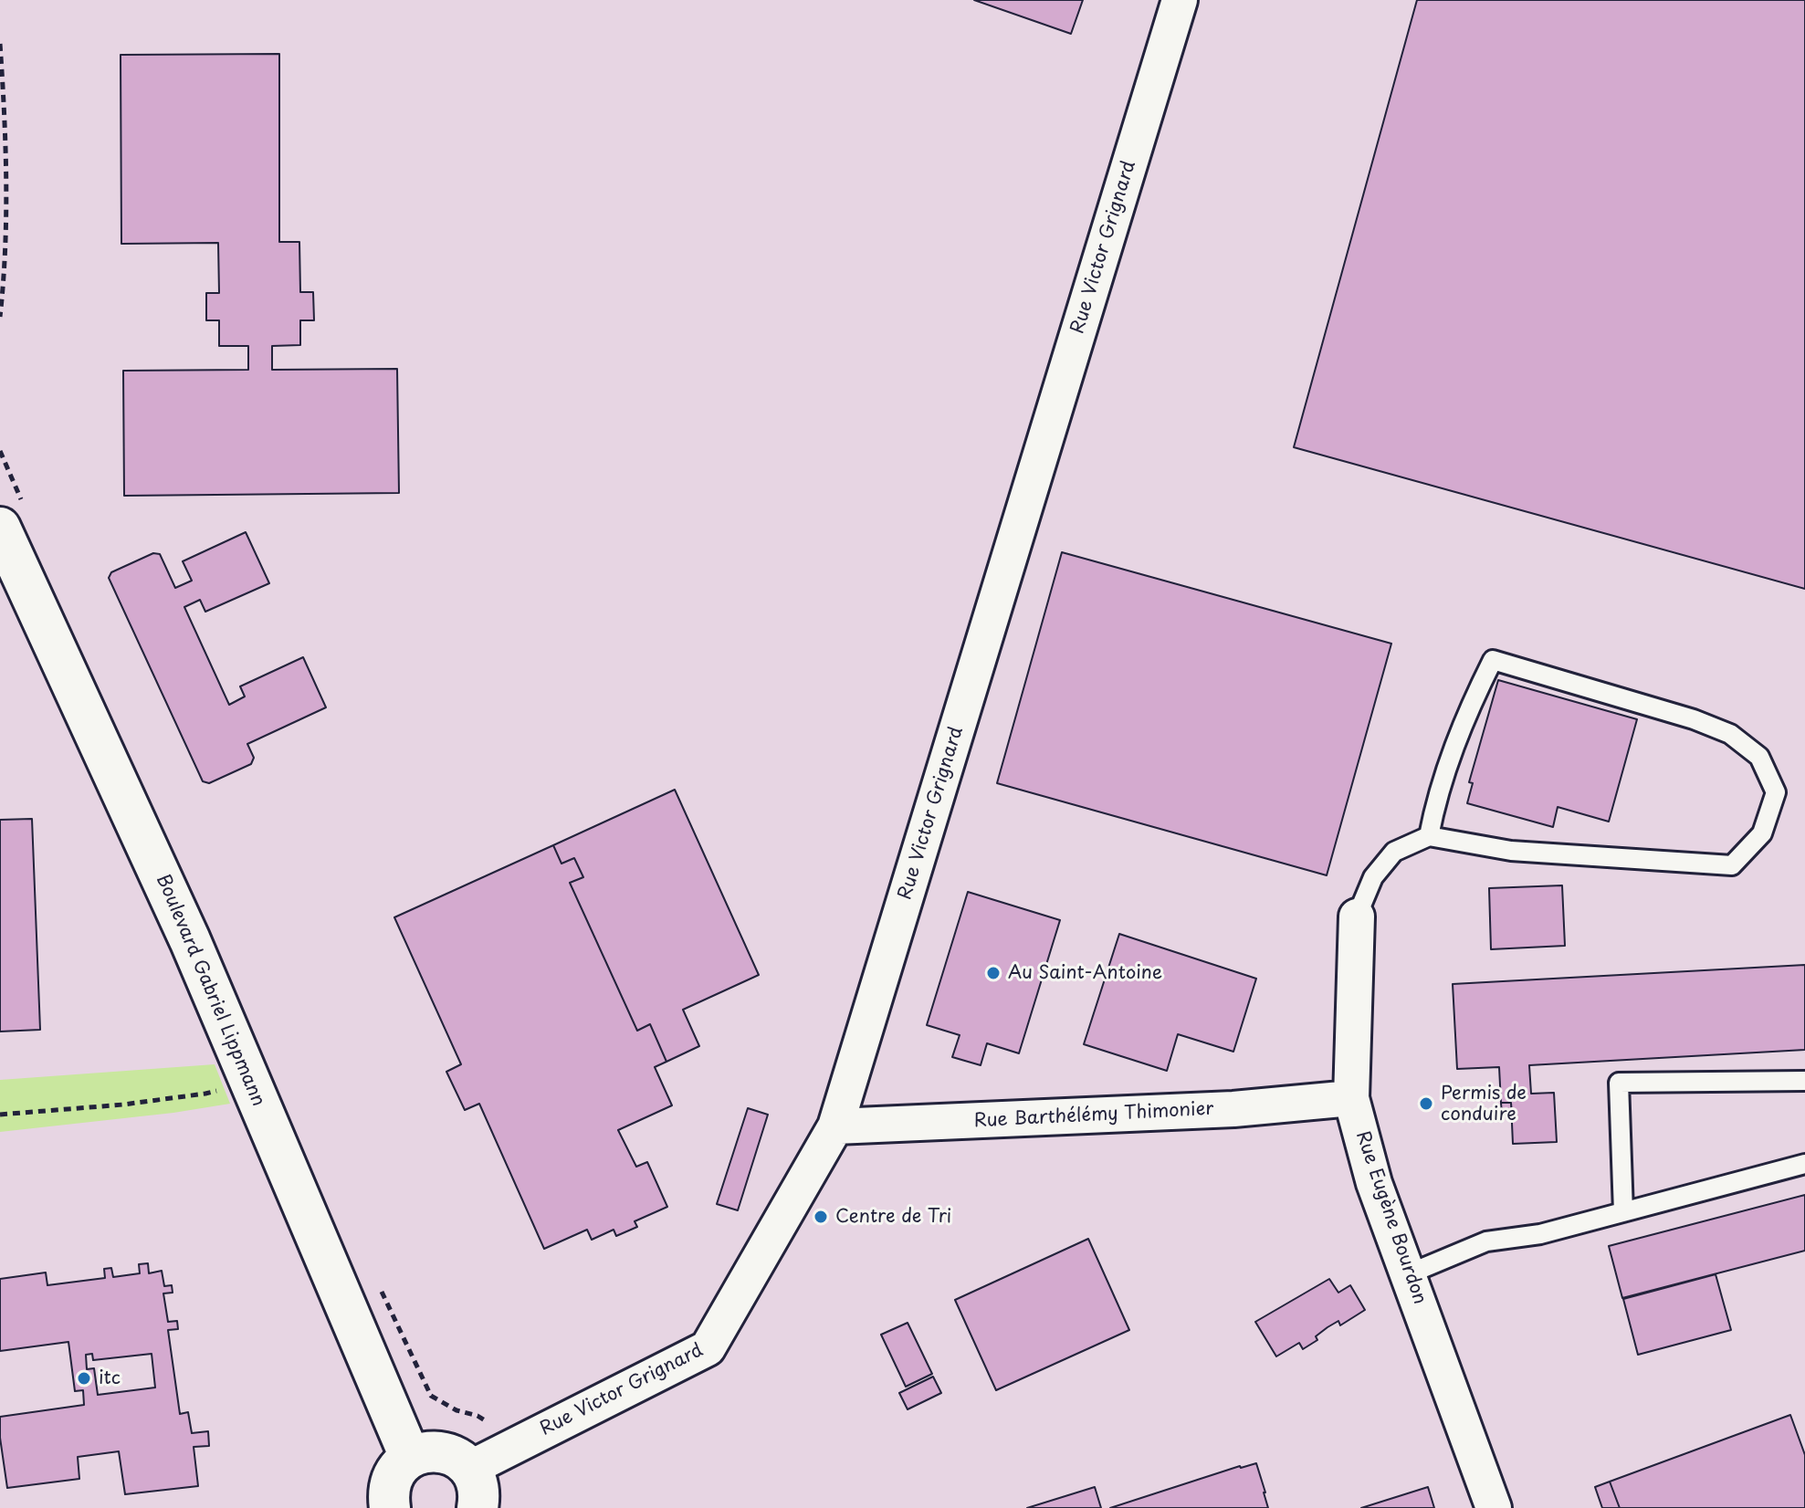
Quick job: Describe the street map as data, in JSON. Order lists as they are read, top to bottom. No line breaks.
{"streets":{"street":["Rue Victor Grignard","Boulevard Gabriel Lippmann","Rue Barthélémy Thimonier","Rue Eugène Bourdon"]},"crossings":[["Rue Victor Grignard","Rue Barthélémy Thimonier"],["Rue Barthélémy Thimonier","Rue Eugène Bourdon"]],"places":["Au Saint-Antoine","Permis de conduire","Centre de Tri","itc"]}
